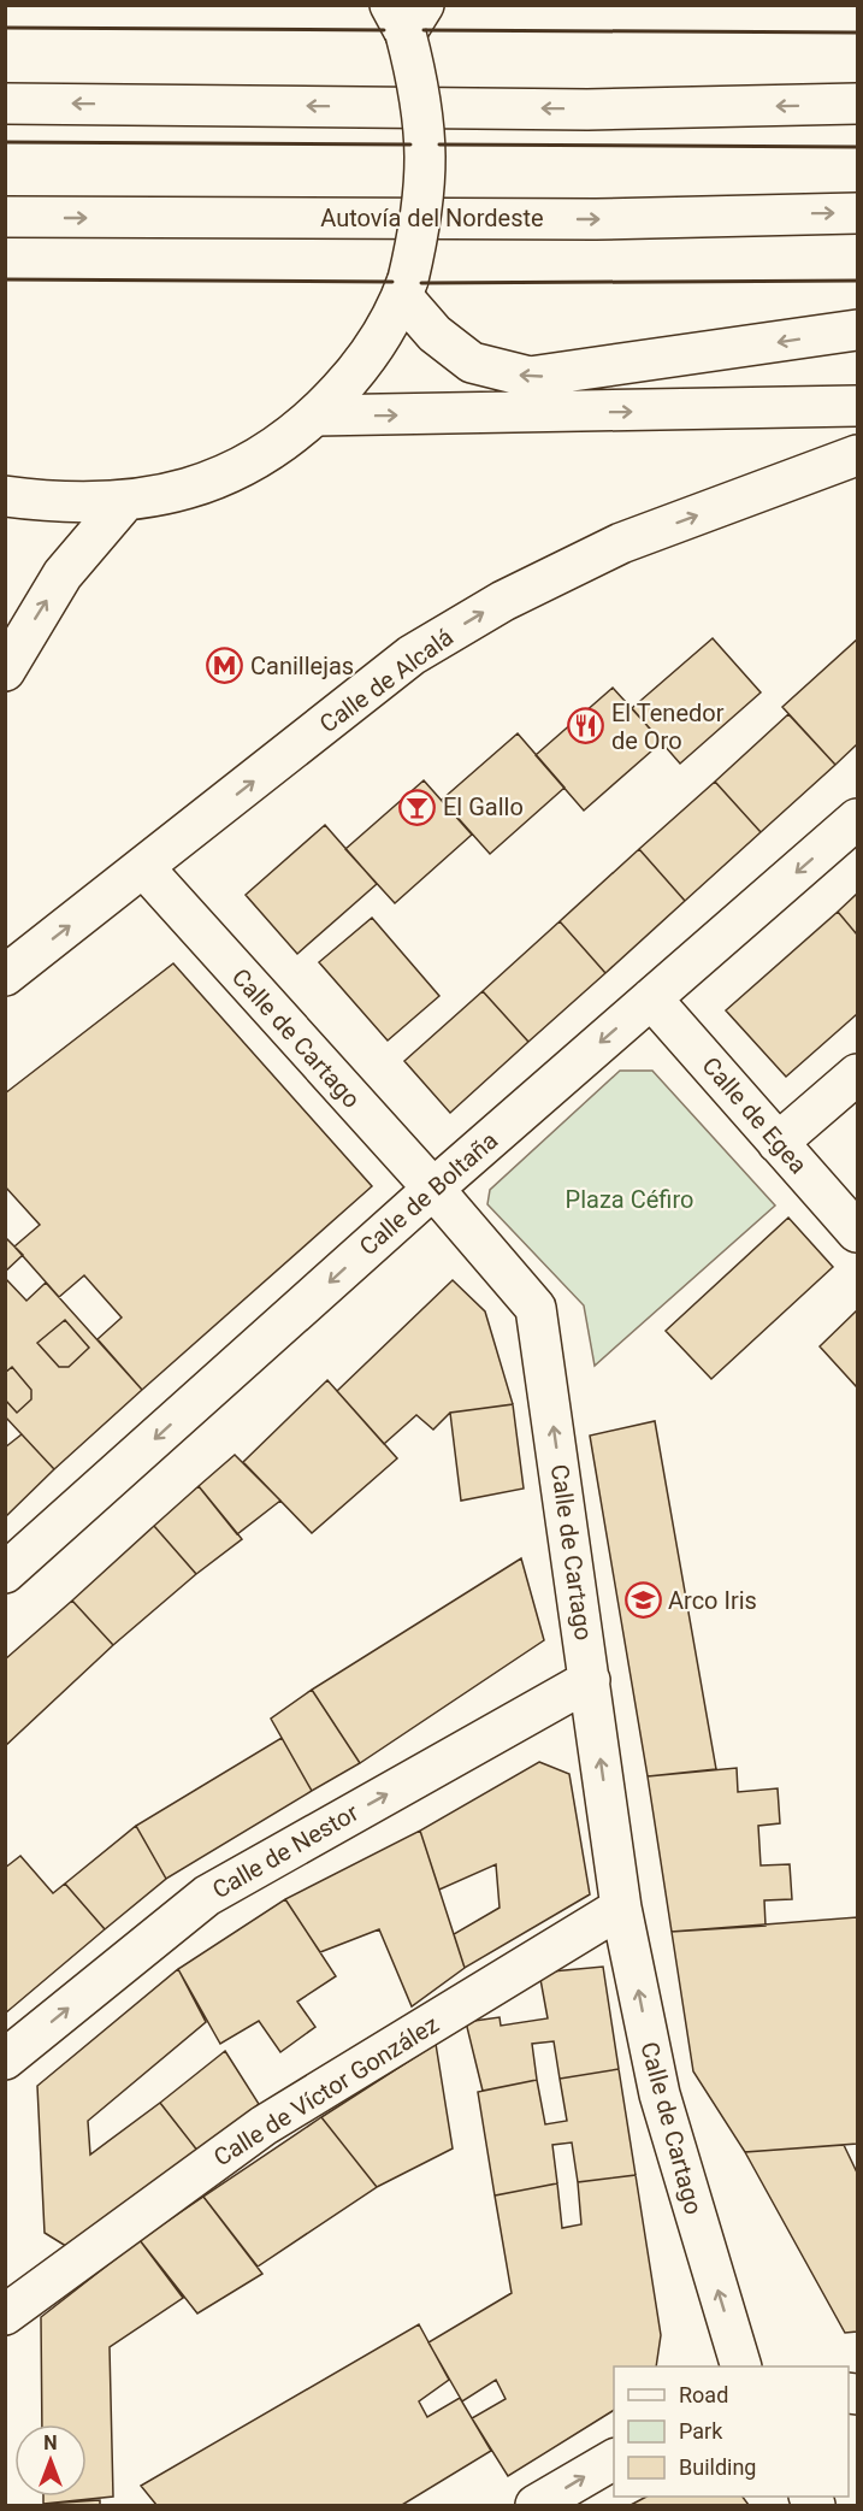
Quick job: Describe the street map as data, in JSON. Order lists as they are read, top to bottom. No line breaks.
{"streets":{"main road":["Autovía del Nordeste","Calle de Alcalá","Calle de Cartago","Calle de Egea","Calle de Boltaña","Calle de Nestor","Calle de Víctor González"]},"crossings":[["Calle de Alcalá","Calle de Cartago"],["Calle de Cartago","Calle de Boltaña"],["Calle de Cartago","Calle de Nestor"],["Calle de Cartago","Calle de Víctor González"],["Calle de Egea","Calle de Boltaña"]],"one_way":["Calle de Cartago","Calle de Boltaña","Calle de Nestor"],"parks":["Plaza Céfiro"],"places":{"metro station":["Canillejas"],"restaurant":["El Tenedor de Oro"],"bar":["El Gallo"],"school or university":["Arco Iris"]},"legend":["Road","Park","Building"],"north":"top"}
